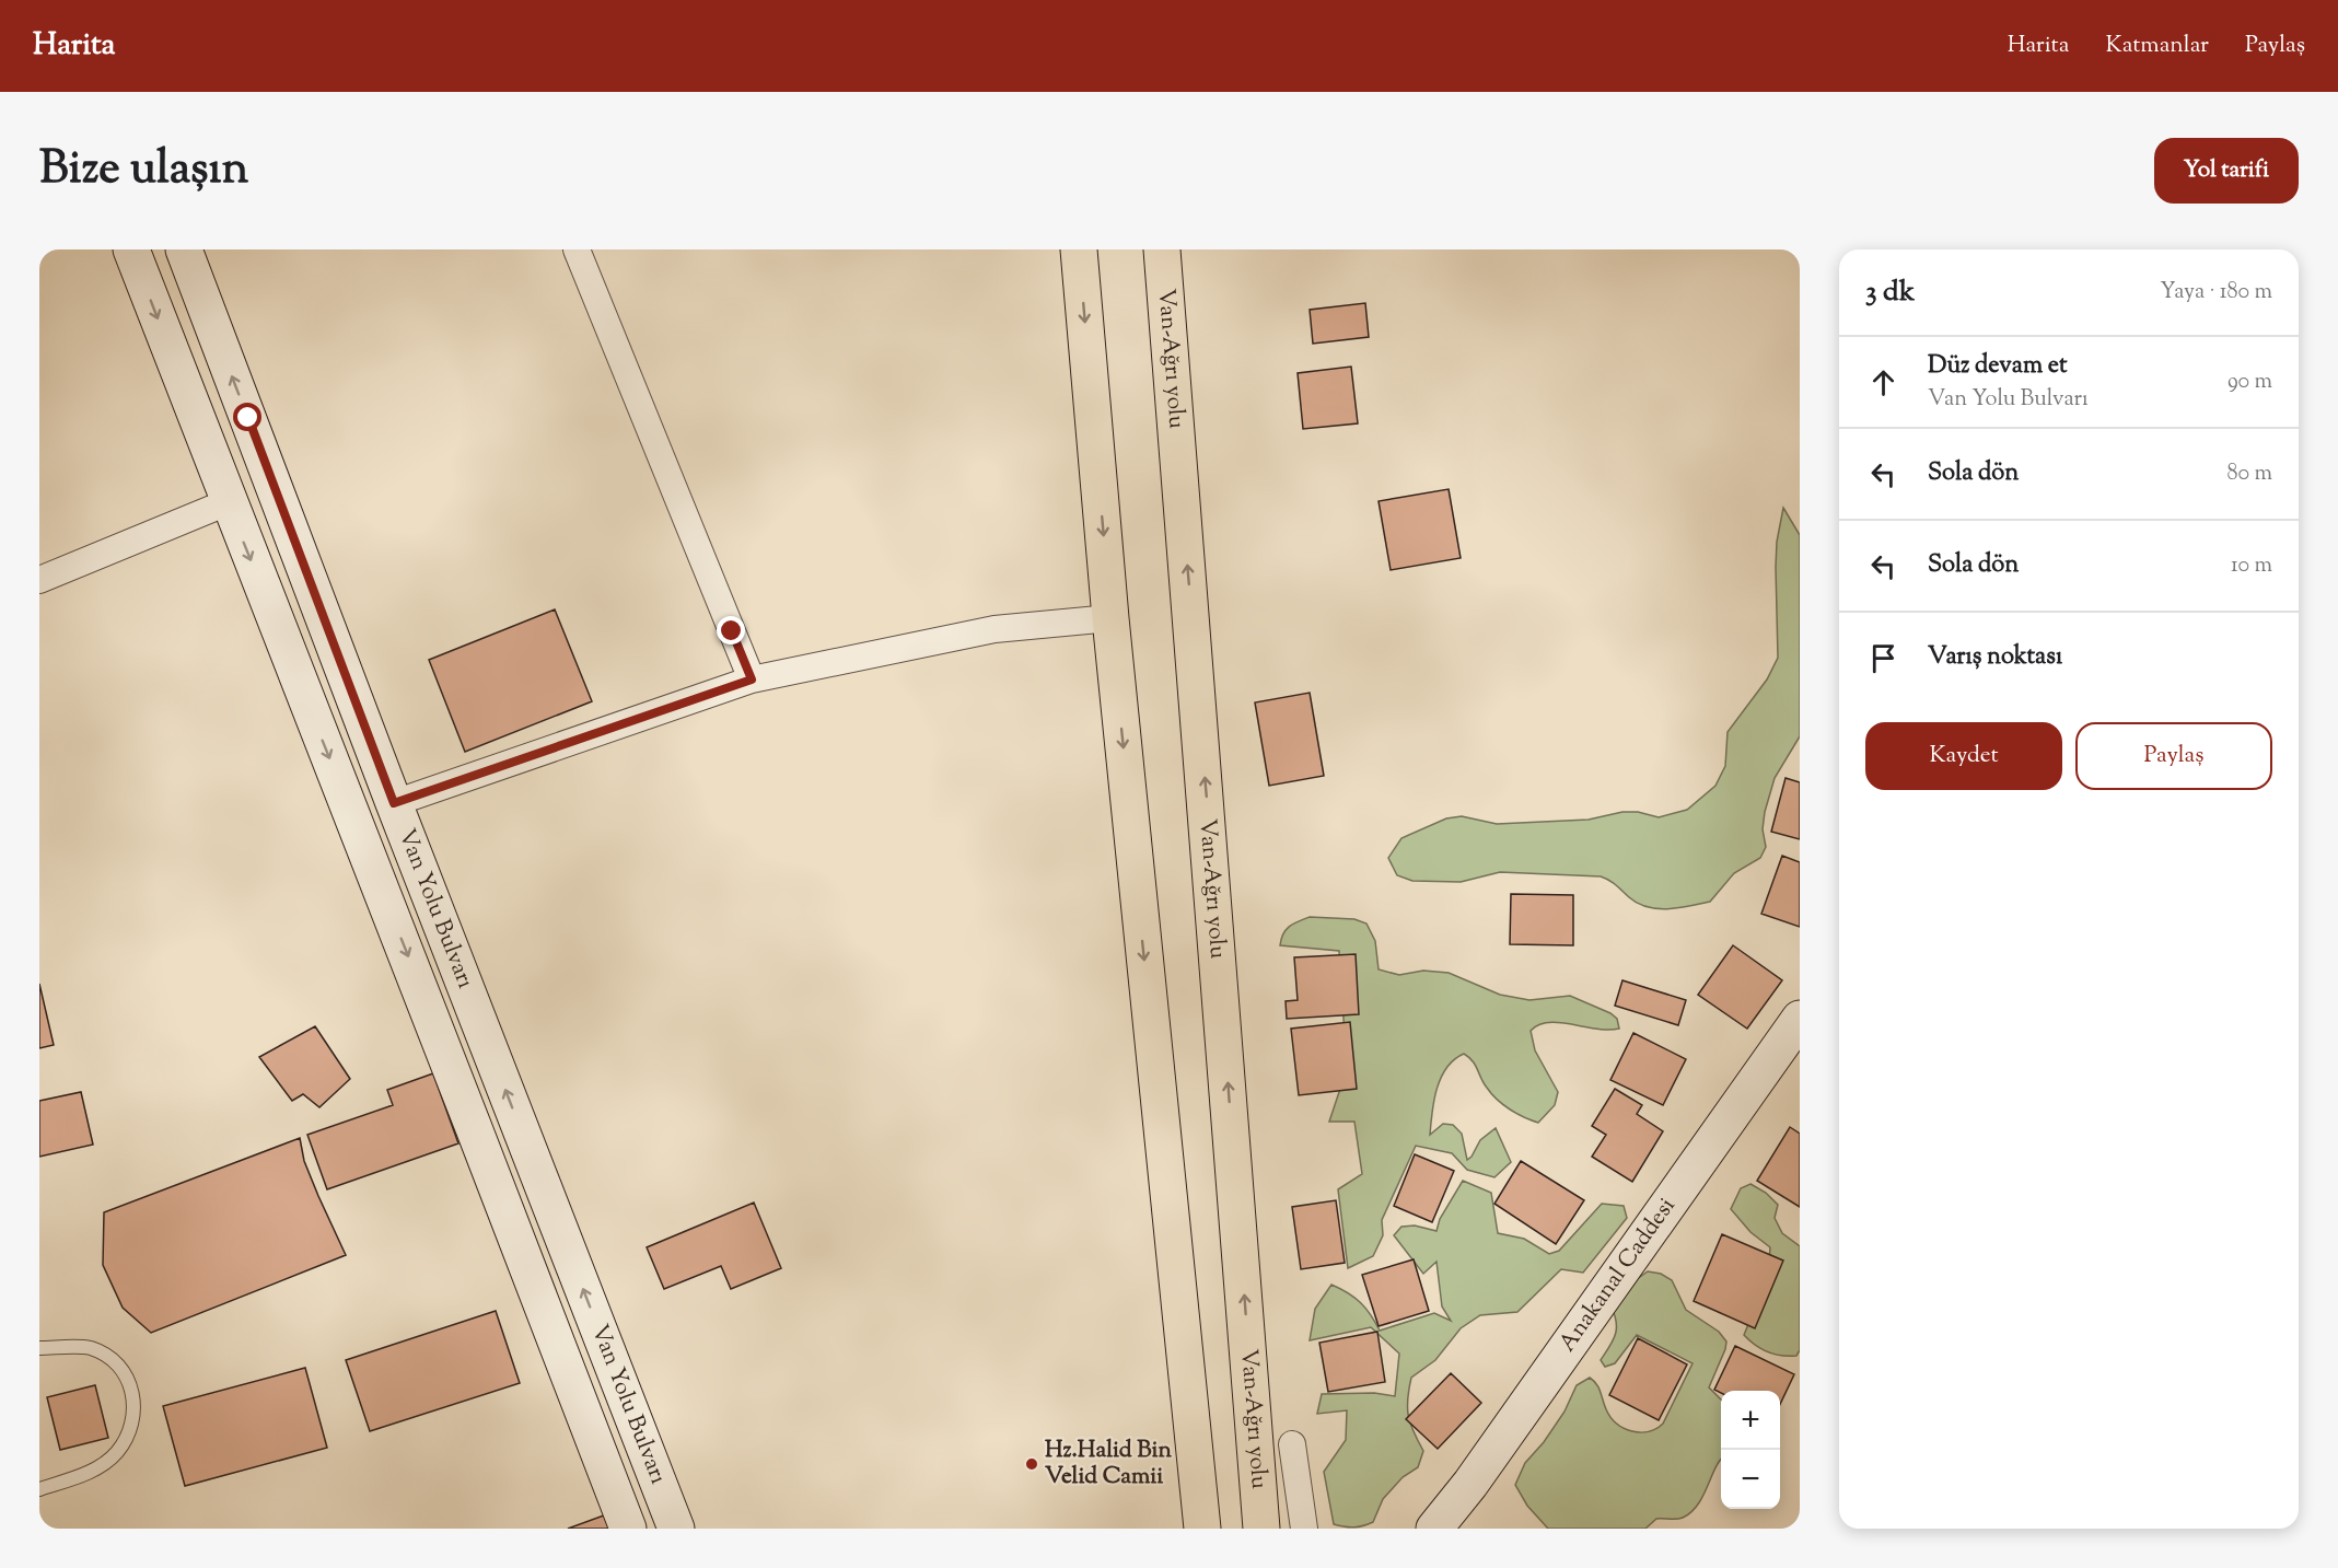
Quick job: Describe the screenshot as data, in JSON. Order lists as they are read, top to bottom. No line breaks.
{"streets":{"highway":["Van-Ağrı yolu"],"main road":["Van Yolu Bulvarı","Anakanal Caddesi"]},"places":["Hz.Halid Bin Velid Camii"],"page":{"header":"Harita","nav":["Harita","Katmanlar","Paylaş"],"title":"Bize ulaşın","buttons":["Yol tarifi",["Kaydet","Paylaş"]],"heading":["3 dk","Yaya · 180 m"],"list":[["Düz devam et","Van Yolu Bulvarı","90 m"],["Sola dön","80 m"],["Sola dön","10 m"],"Varış noktası"],"map_buttons":["+","−"]}}
